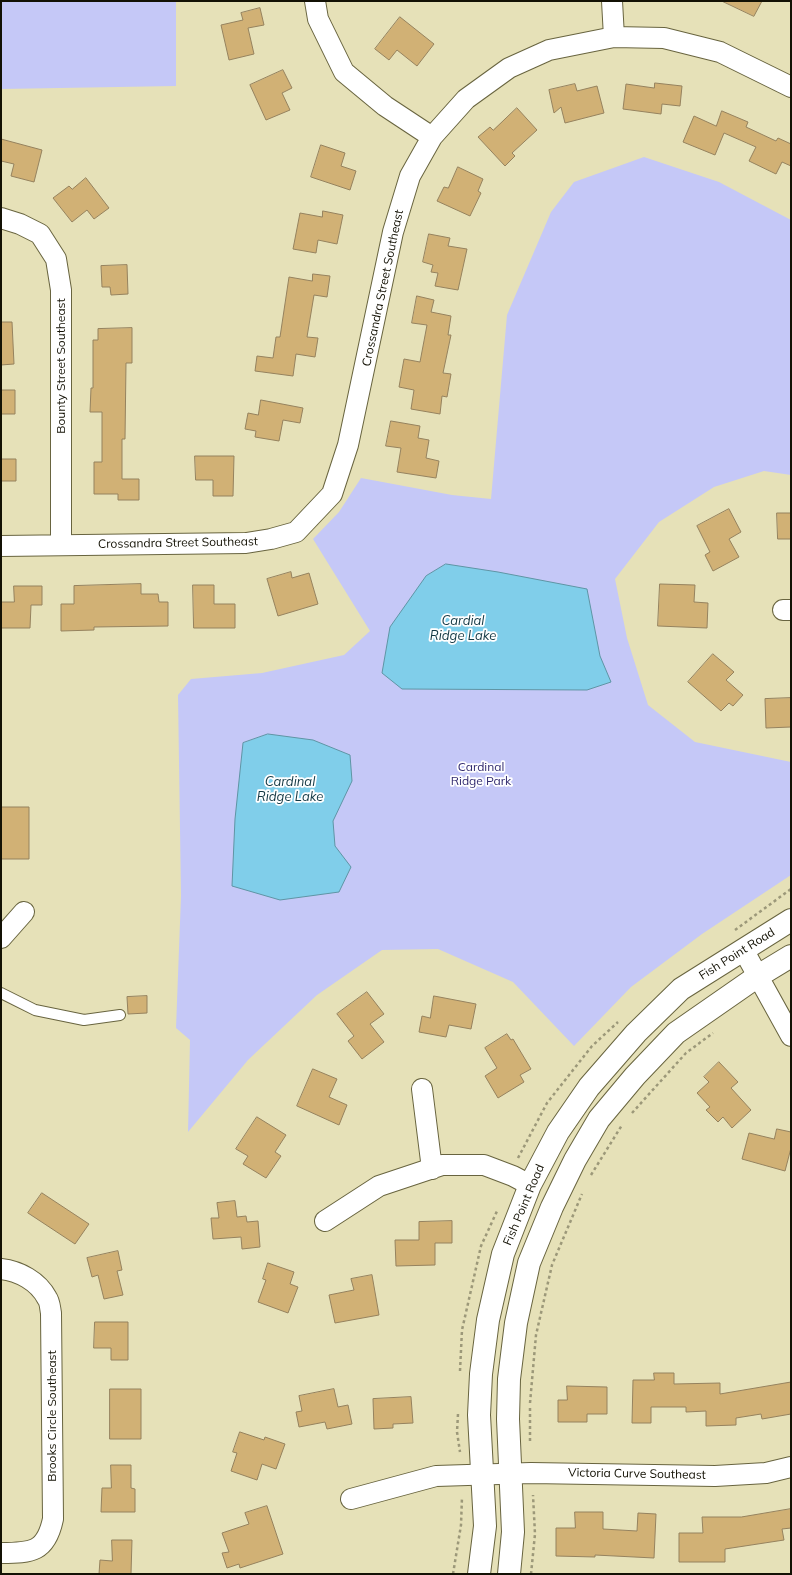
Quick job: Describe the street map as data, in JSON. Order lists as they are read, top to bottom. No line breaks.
{"streets":{"street":["Crossandra Street Southeast","Bounty Street Southeast","Fish Point Road","Brooks Circle Southeast","Victoria Curve Southeast"]},"crossings":[["Crossandra Street Southeast","Bounty Street Southeast"],["Fish Point Road","Victoria Curve Southeast"]],"water":["Cardial Ridge Lake","Cardinal Ridge Lake"],"parks":["Cardinal Ridge Park"]}
